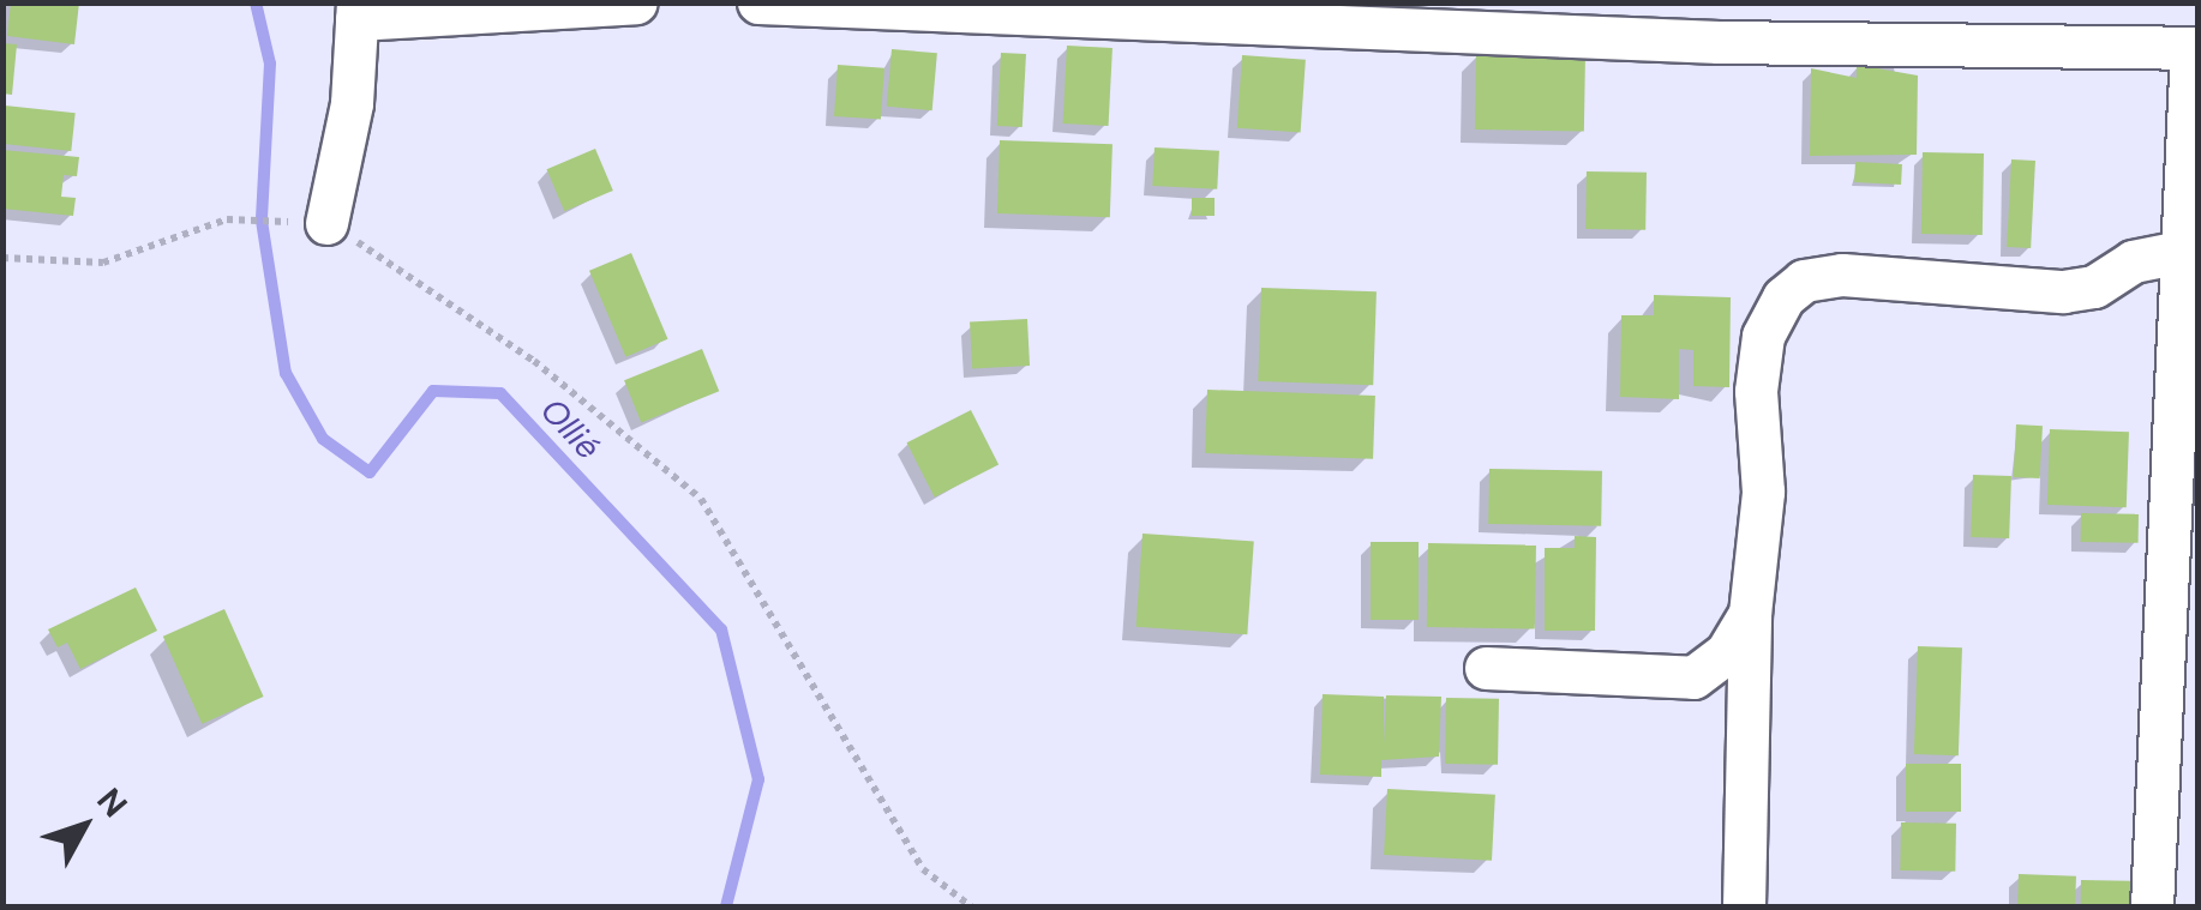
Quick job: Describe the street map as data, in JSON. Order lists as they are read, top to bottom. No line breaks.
{"water":["Ollié"],"north":"top right"}
